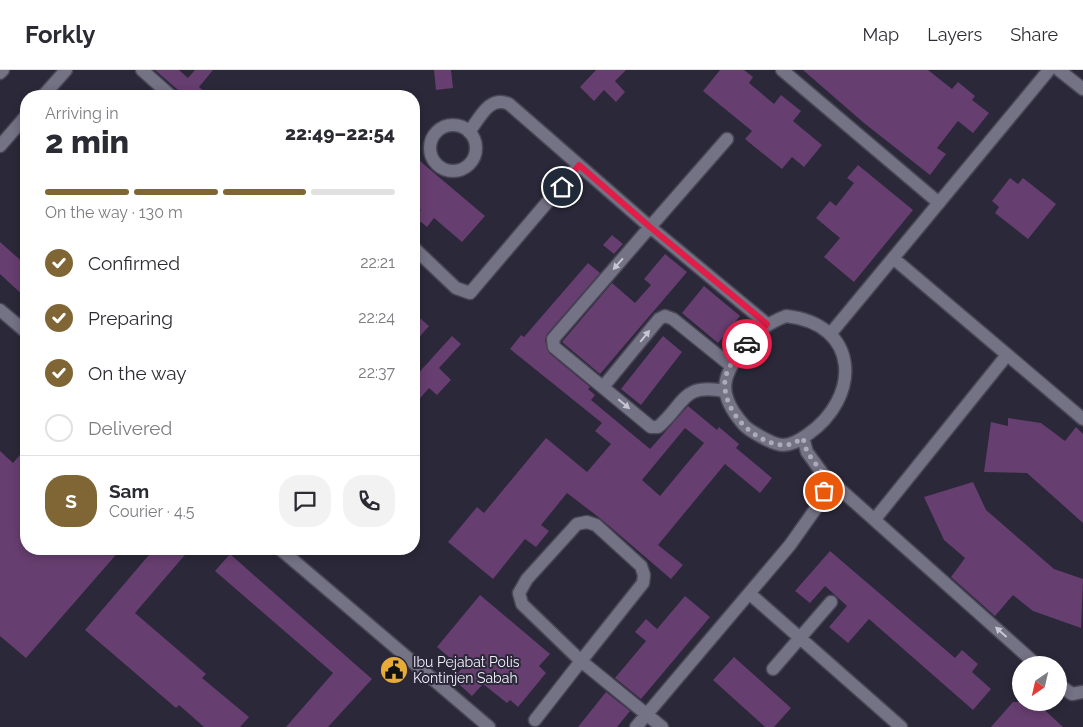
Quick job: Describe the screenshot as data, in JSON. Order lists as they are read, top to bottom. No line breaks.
{"places":{"public building":["Ibu Pejabat Polis Kontinjen Sabah"]},"north":"bottom left","page":{"header":"Forkly","nav":["Map","Layers","Share"],"heading":["2 min","Arriving in","22:49–22:54"],"panel":["Sam","Courier · 4.5"],"bar":"On the way · 130 m","list":[["Confirmed","22:21"],["Preparing","22:24"],["On the way","22:37"],"Delivered"],"round":"S"}}
